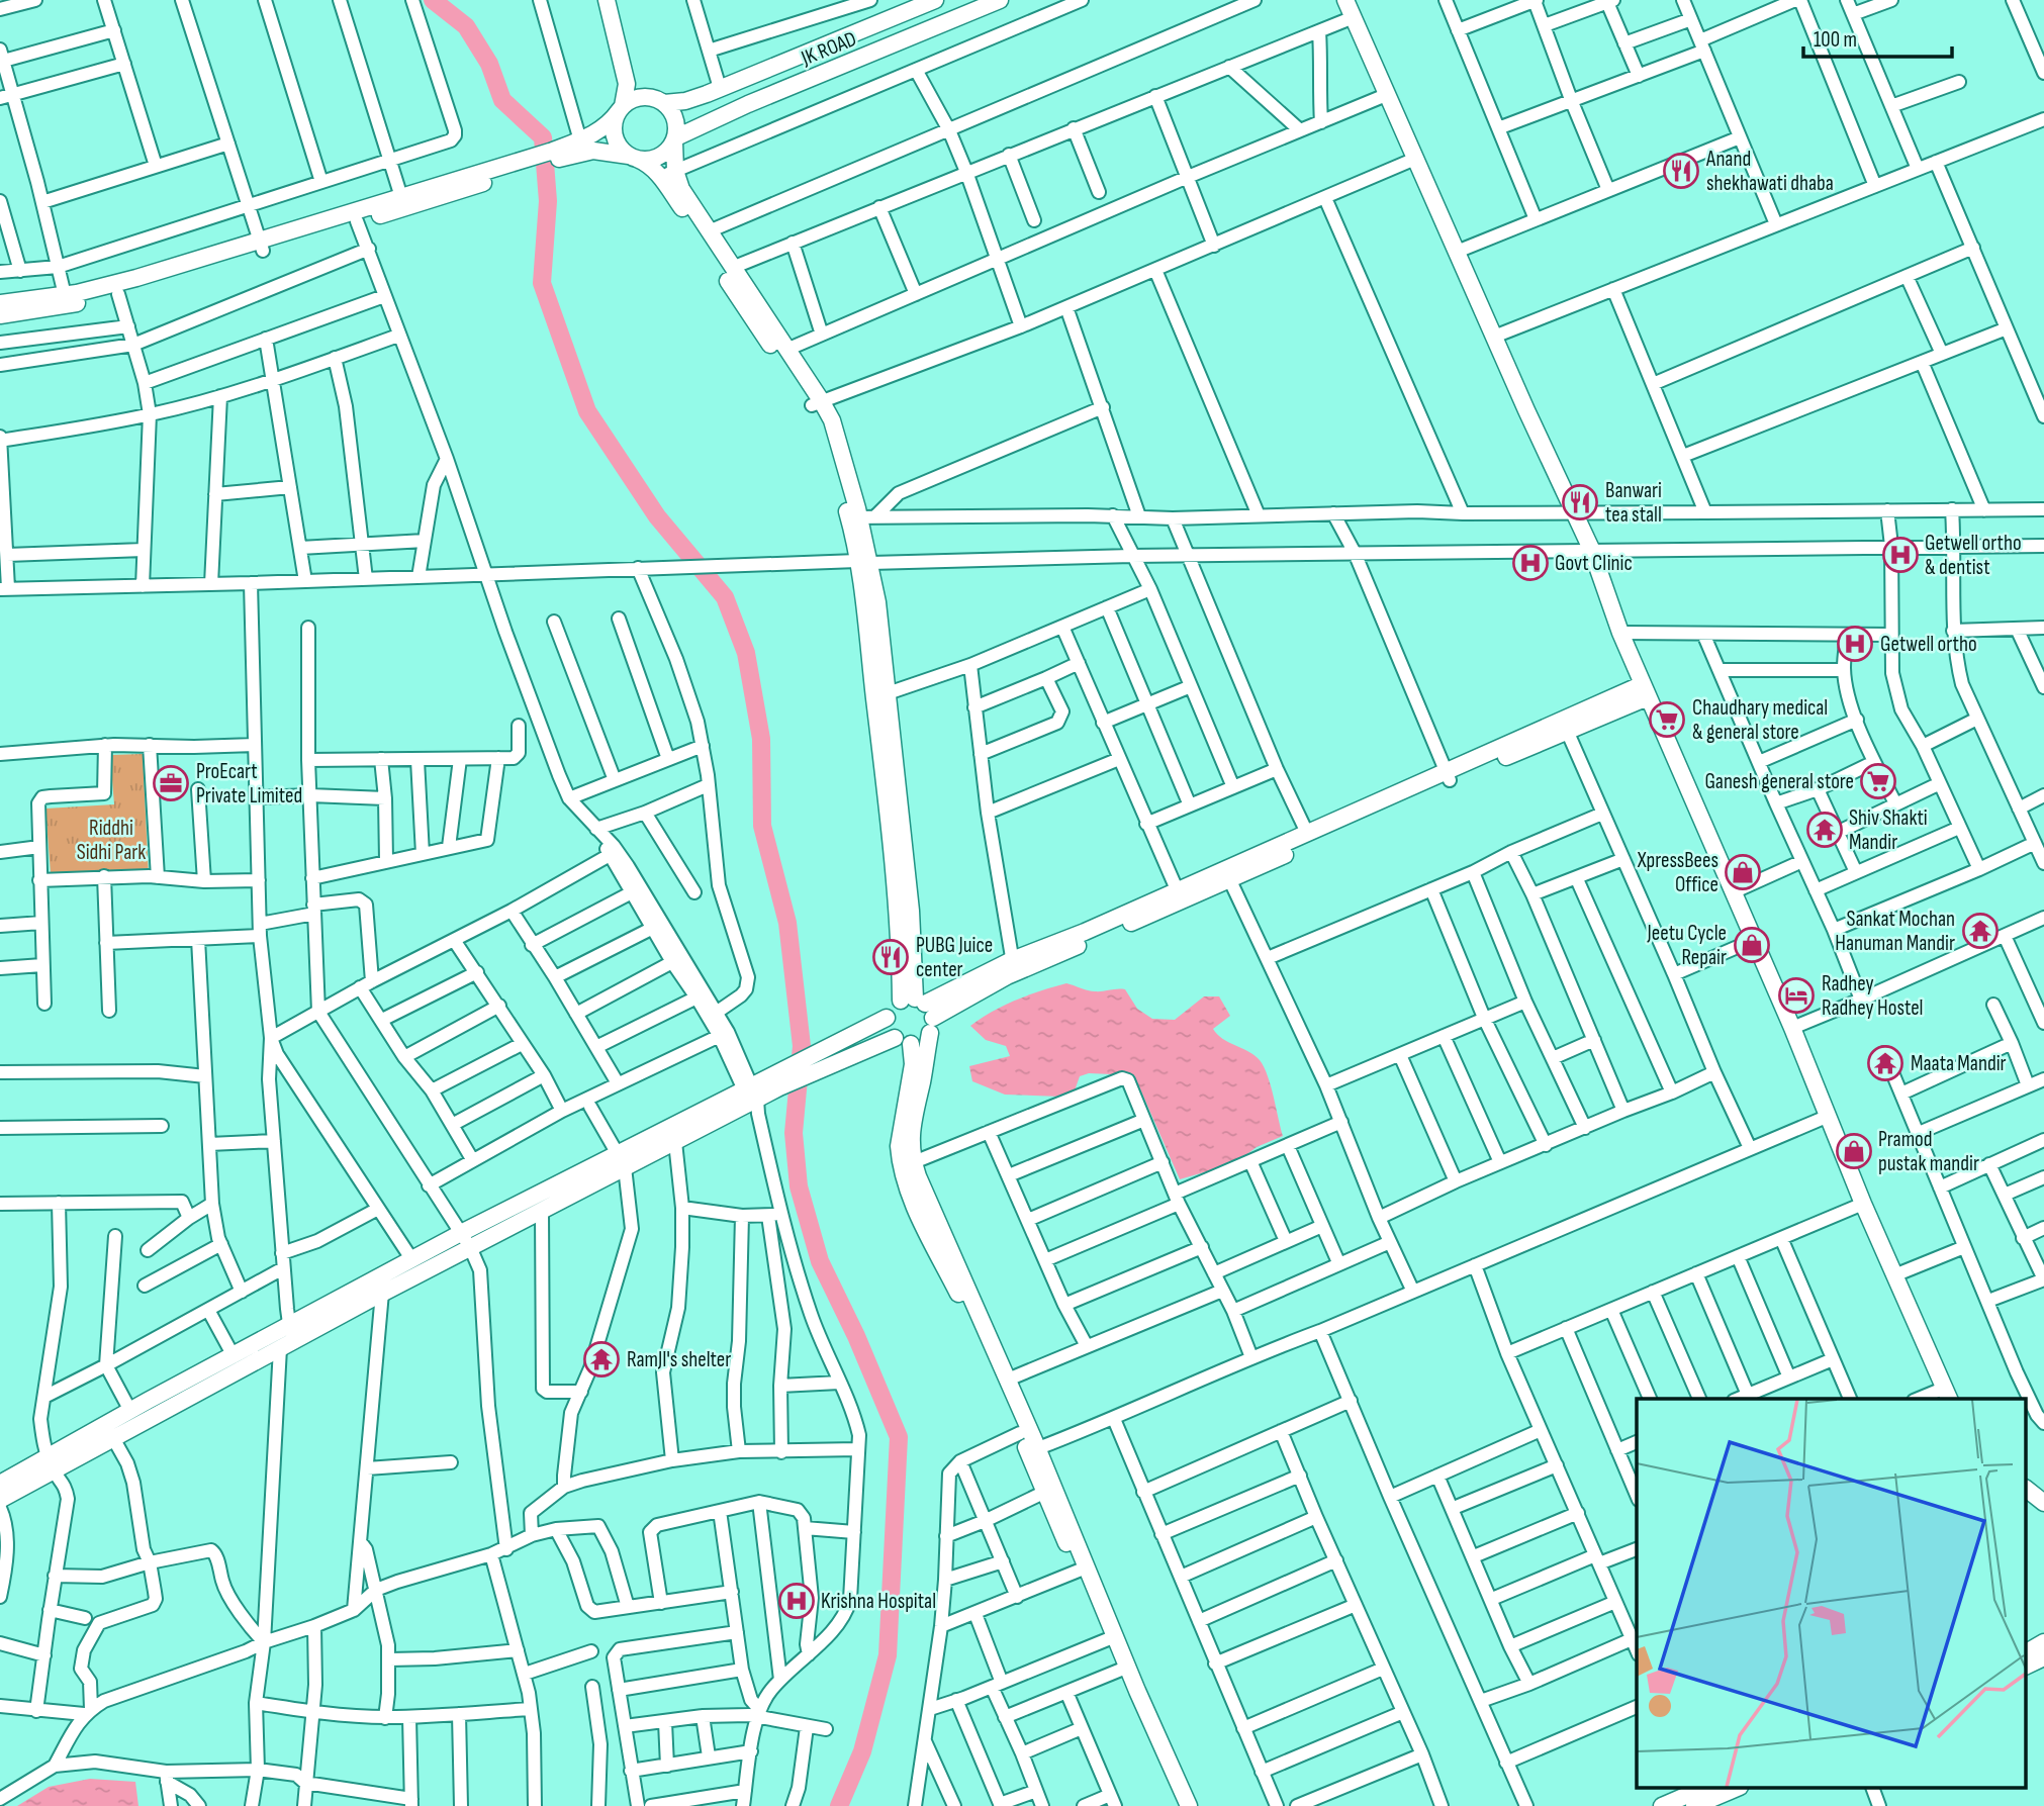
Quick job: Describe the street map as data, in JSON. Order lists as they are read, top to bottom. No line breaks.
{"streets":{"street":["JK ROAD"]},"parks":["Riddhi Sidhi Park"],"places":{"restaurant":["Anand shekhawati dhaba","Banwari tea stall","PUBG Juice center"],"hospital":["Getwell ortho & dentist","Govt Clinic","Getwell ortho","Krishna Hospital"],"supermarket":["Chaudhary medical & general store","Ganesh general store"],"office":["ProEcart Private Limited"],"temple":["Shiv Shakti Mandir","Sankat Mochan Hanuman Mandir","Maata Mandir","RamJI's shelter"],"shop":["XpressBees Office","Jeetu Cycle Repair","Pramod pustak mandir"],"hotel":["Radhey Radhey Hostel"]},"scale_bar":"100 m"}
